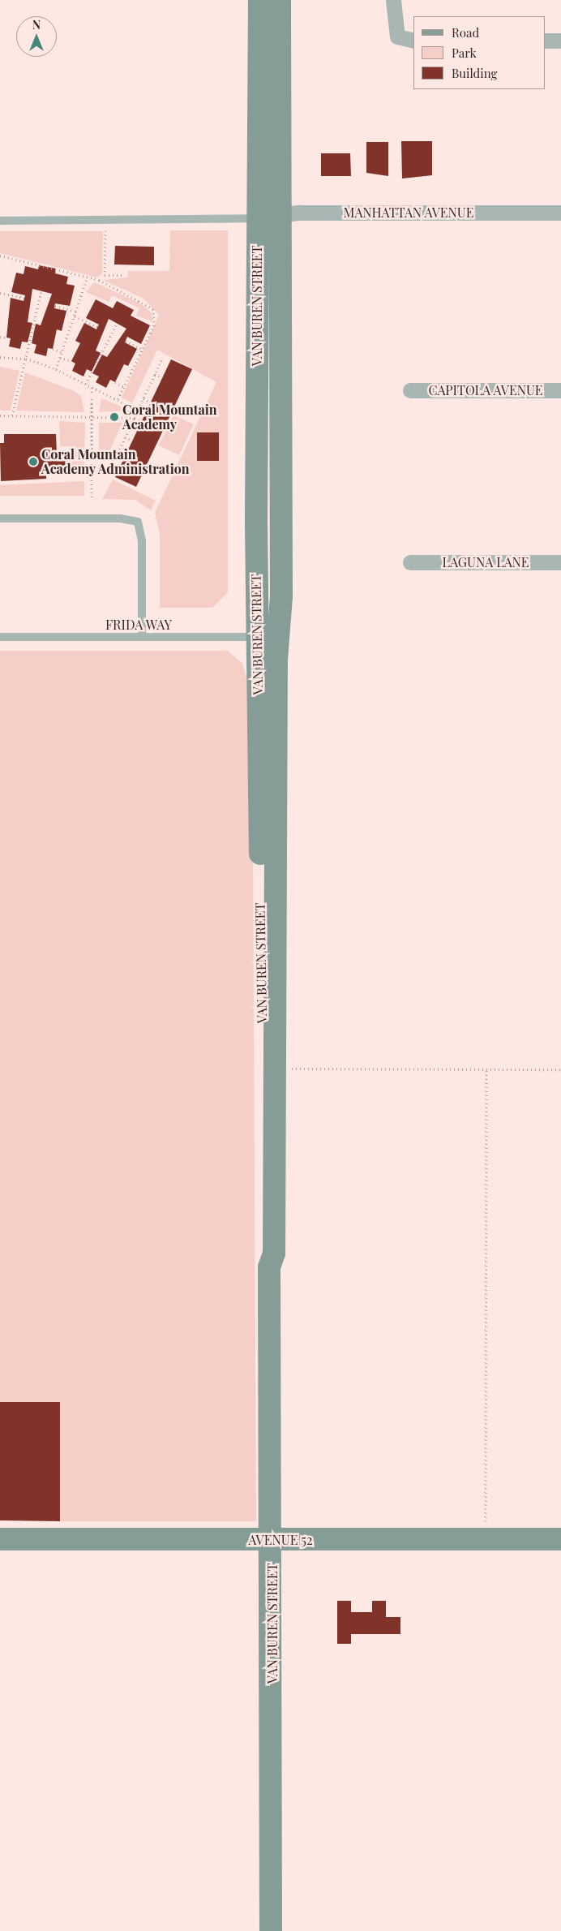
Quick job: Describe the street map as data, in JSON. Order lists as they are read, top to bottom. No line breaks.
{"streets":{"street":["MANHATTAN AVENUE","VAN BUREN STREET","CAPITOLA AVENUE","LAGUNA LANE","AVENUE 52"],"lane":["FRIDA WAY"]},"crossings":[["MANHATTAN AVENUE","VAN BUREN STREET"],["VAN BUREN STREET","FRIDA WAY"],["VAN BUREN STREET","AVENUE 52"]],"places":["Coral Mountain Academy","Coral Mountain Academy Administration"],"legend":["Road","Park","Building"],"north":"top"}
